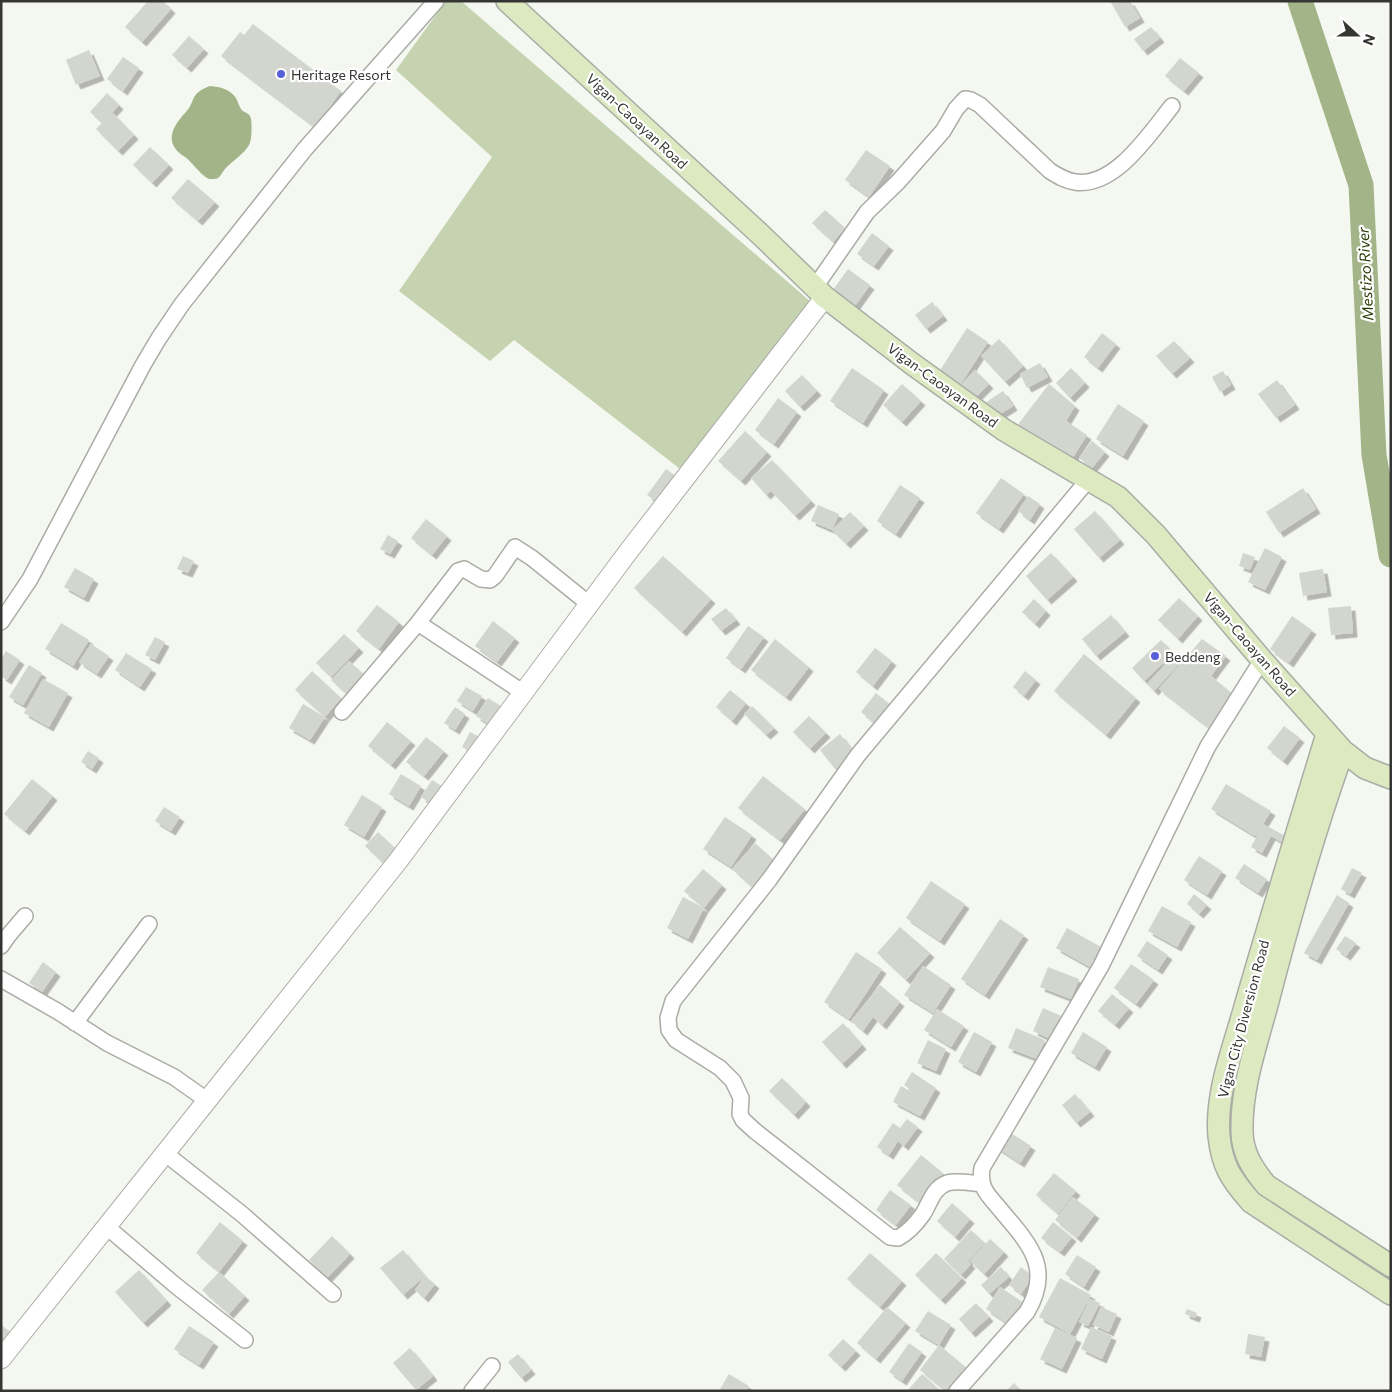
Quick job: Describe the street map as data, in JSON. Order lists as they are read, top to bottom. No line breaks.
{"streets":{"main road":["Vigan-Caoayan Road","Vigan City Diversion Road"]},"crossings":[["Vigan-Caoayan Road","Vigan City Diversion Road"]],"water":["Mestizo River"],"places":["Heritage Resort","Beddeng"],"north":"right"}
